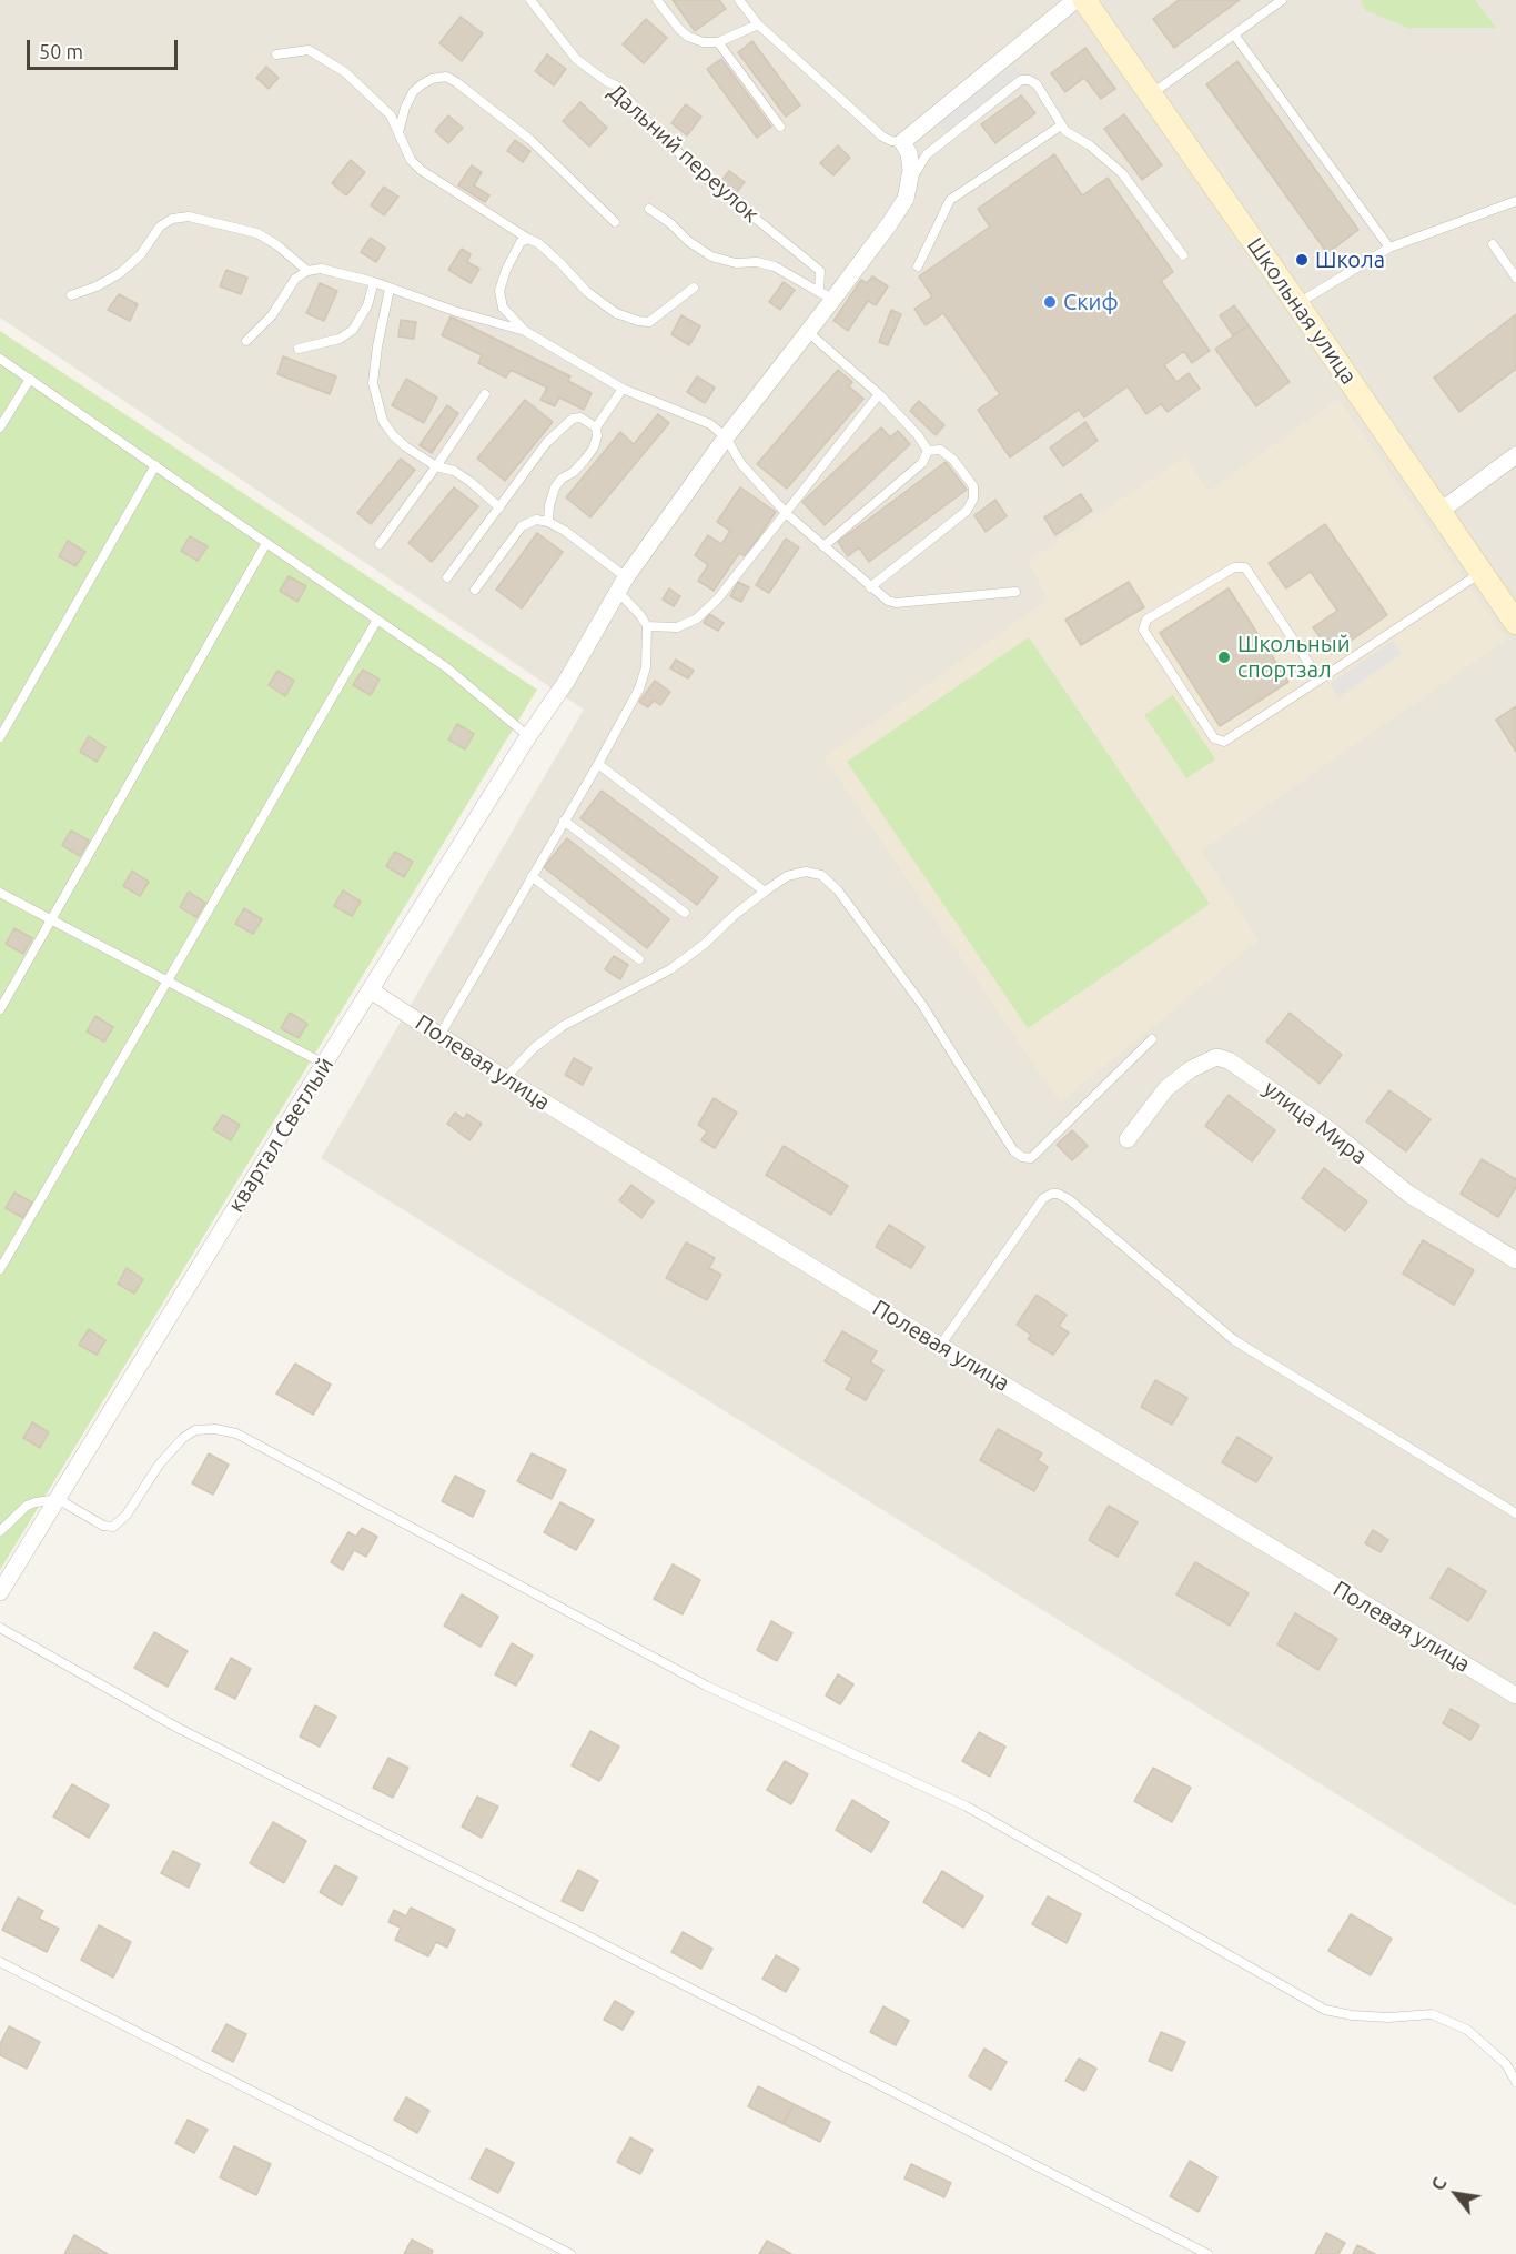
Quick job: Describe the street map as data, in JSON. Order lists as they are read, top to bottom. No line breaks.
{"streets":{"street":["Школьная улица","Полевая улица","улица Мира","квартал Светлый"],"lane":["Дальний переулок"]},"crossings":[["Дальний переулок","квартал Светлый"],["Полевая улица","квартал Светлый"]],"places":["Школа","Скиф","Школьный спортзал"],"scale_bar":"50 m","north":"top left"}
